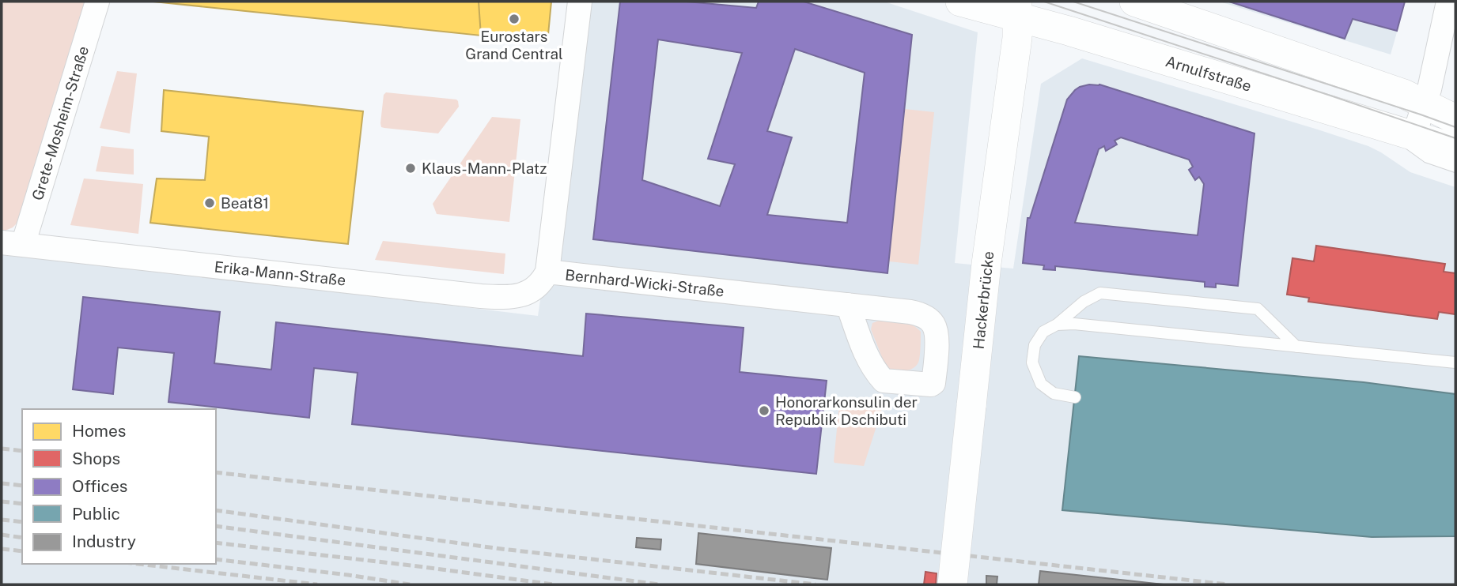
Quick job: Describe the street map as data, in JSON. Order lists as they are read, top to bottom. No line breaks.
{"streets":{"street":["Arnulfstraße","Grete-Mosheim-Straße","Erika-Mann-Straße","Bernhard-Wicki-Straße","Hackerbrücke"]},"crossings":[["Arnulfstraße","Hackerbrücke"],["Grete-Mosheim-Straße","Erika-Mann-Straße"],["Erika-Mann-Straße","Bernhard-Wicki-Straße"]],"places":["Eurostars Grand Central","Klaus-Mann-Platz","Beat81","Honorarkonsulin der Republik Dschibuti"],"legend":["Homes","Shops","Offices","Public","Industry"]}
